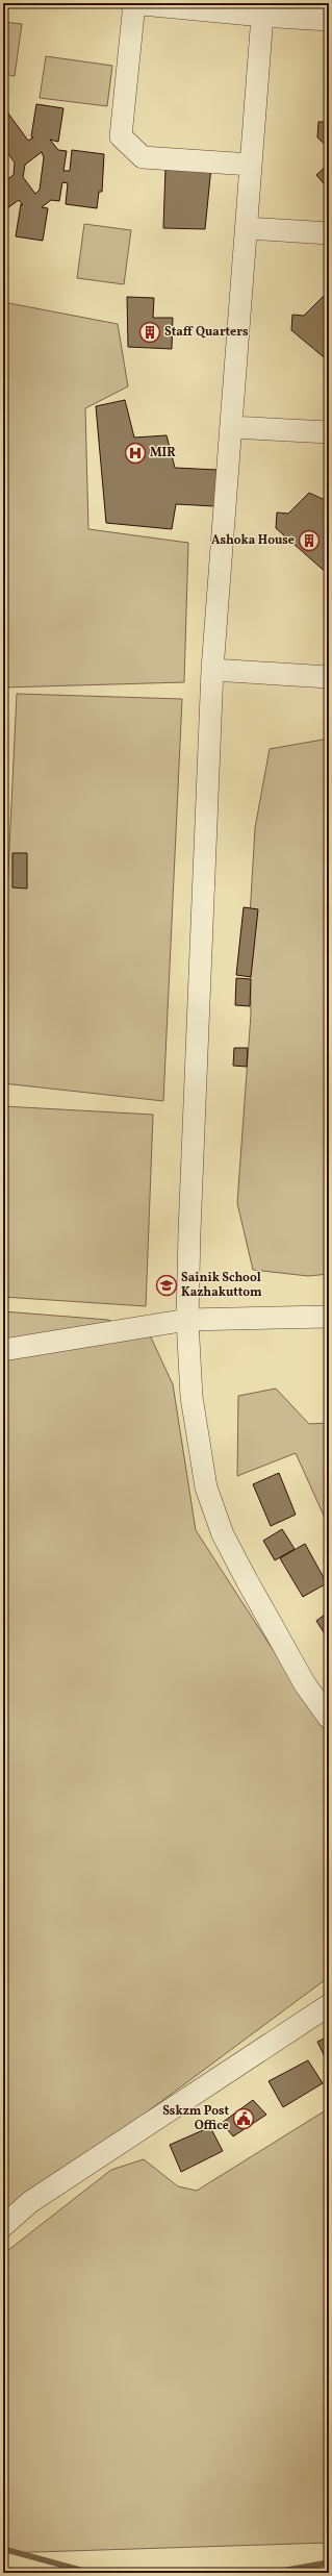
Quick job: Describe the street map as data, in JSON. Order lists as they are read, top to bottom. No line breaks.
{"places":{"building":["Staff Quarters","Ashoka House"],"hospital":["MIR"],"school or university":["Sainik School Kazhakuttom"],"public building":["Sskzm Post Office"]}}
